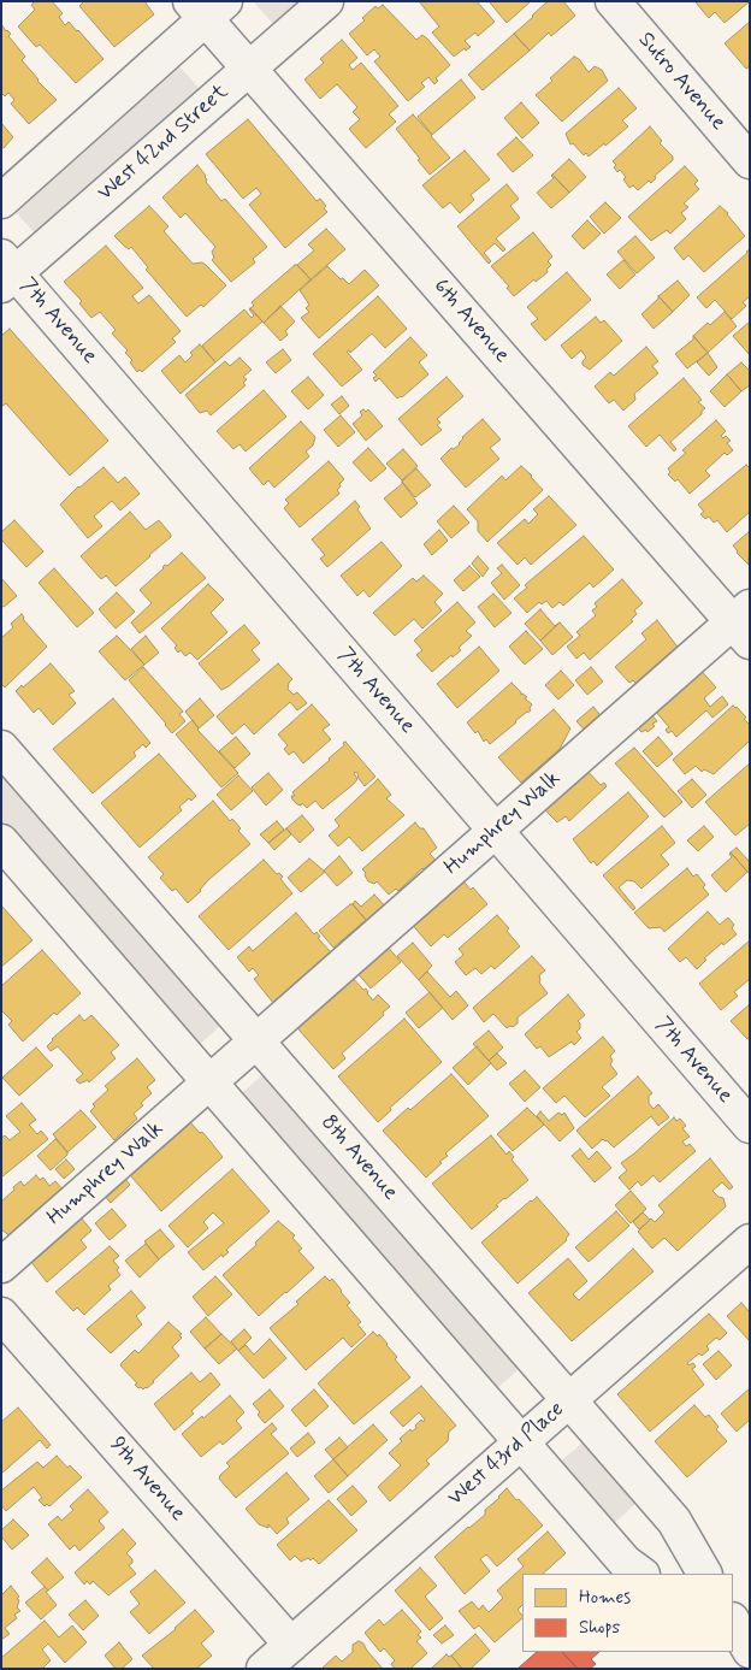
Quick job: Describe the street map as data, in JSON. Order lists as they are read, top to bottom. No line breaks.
{"streets":{"street":["Sutro Avenue","West 42nd Street","7th Avenue","6th Avenue","Humphrey Walk","8th Avenue","West 43rd Place","9th Avenue"]},"crossings":[["West 42nd Street","7th Avenue"],["West 42nd Street","6th Avenue"],["7th Avenue","Humphrey Walk"],["6th Avenue","Humphrey Walk"],["Humphrey Walk","8th Avenue"],["8th Avenue","West 43rd Place"],["West 43rd Place","9th Avenue"]],"legend":["Homes","Shops"]}
